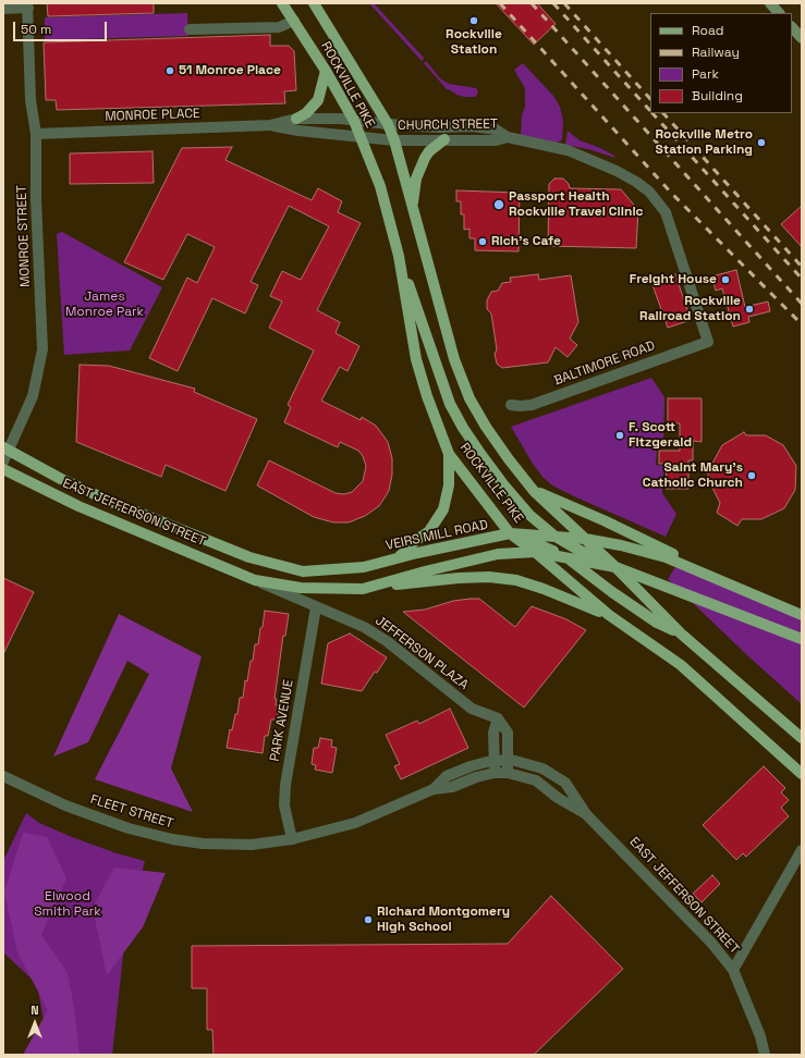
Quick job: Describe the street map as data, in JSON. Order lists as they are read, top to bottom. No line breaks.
{"streets":{"main road":["ROCKVILLE PIKE","EAST JEFFERSON STREET","VEIRS MILL ROAD"],"street":["MONROE PLACE","CHURCH STREET","MONROE STREET","BALTIMORE ROAD","JEFFERSON PLAZA","PARK AVENUE","FLEET STREET"]},"crossings":[["ROCKVILLE PIKE","MONROE PLACE"],["ROCKVILLE PIKE","CHURCH STREET"],["ROCKVILLE PIKE","VEIRS MILL ROAD"],["MONROE PLACE","CHURCH STREET"],["MONROE PLACE","MONROE STREET"],["CHURCH STREET","BALTIMORE ROAD"],["MONROE STREET","EAST JEFFERSON STREET"],["EAST JEFFERSON STREET","VEIRS MILL ROAD"],["EAST JEFFERSON STREET","JEFFERSON PLAZA"],["EAST JEFFERSON STREET","FLEET STREET"],["JEFFERSON PLAZA","PARK AVENUE"],["PARK AVENUE","FLEET STREET"]],"parks":["James Monroe Park","Elwood Smith Park"],"places":["Rockville Station","51 Monroe Place","Rockville Metro Station Parking","Passport Health Rockville Travel Clinic","Rich's Cafe","Freight House","Rockville Railroad Station","F. Scott Fitzgerald","Saint Mary's Catholic Church","Richard Montgomery High School"],"legend":["Road","Railway","Park","Building"],"scale_bar":"50 m","north":"top"}
